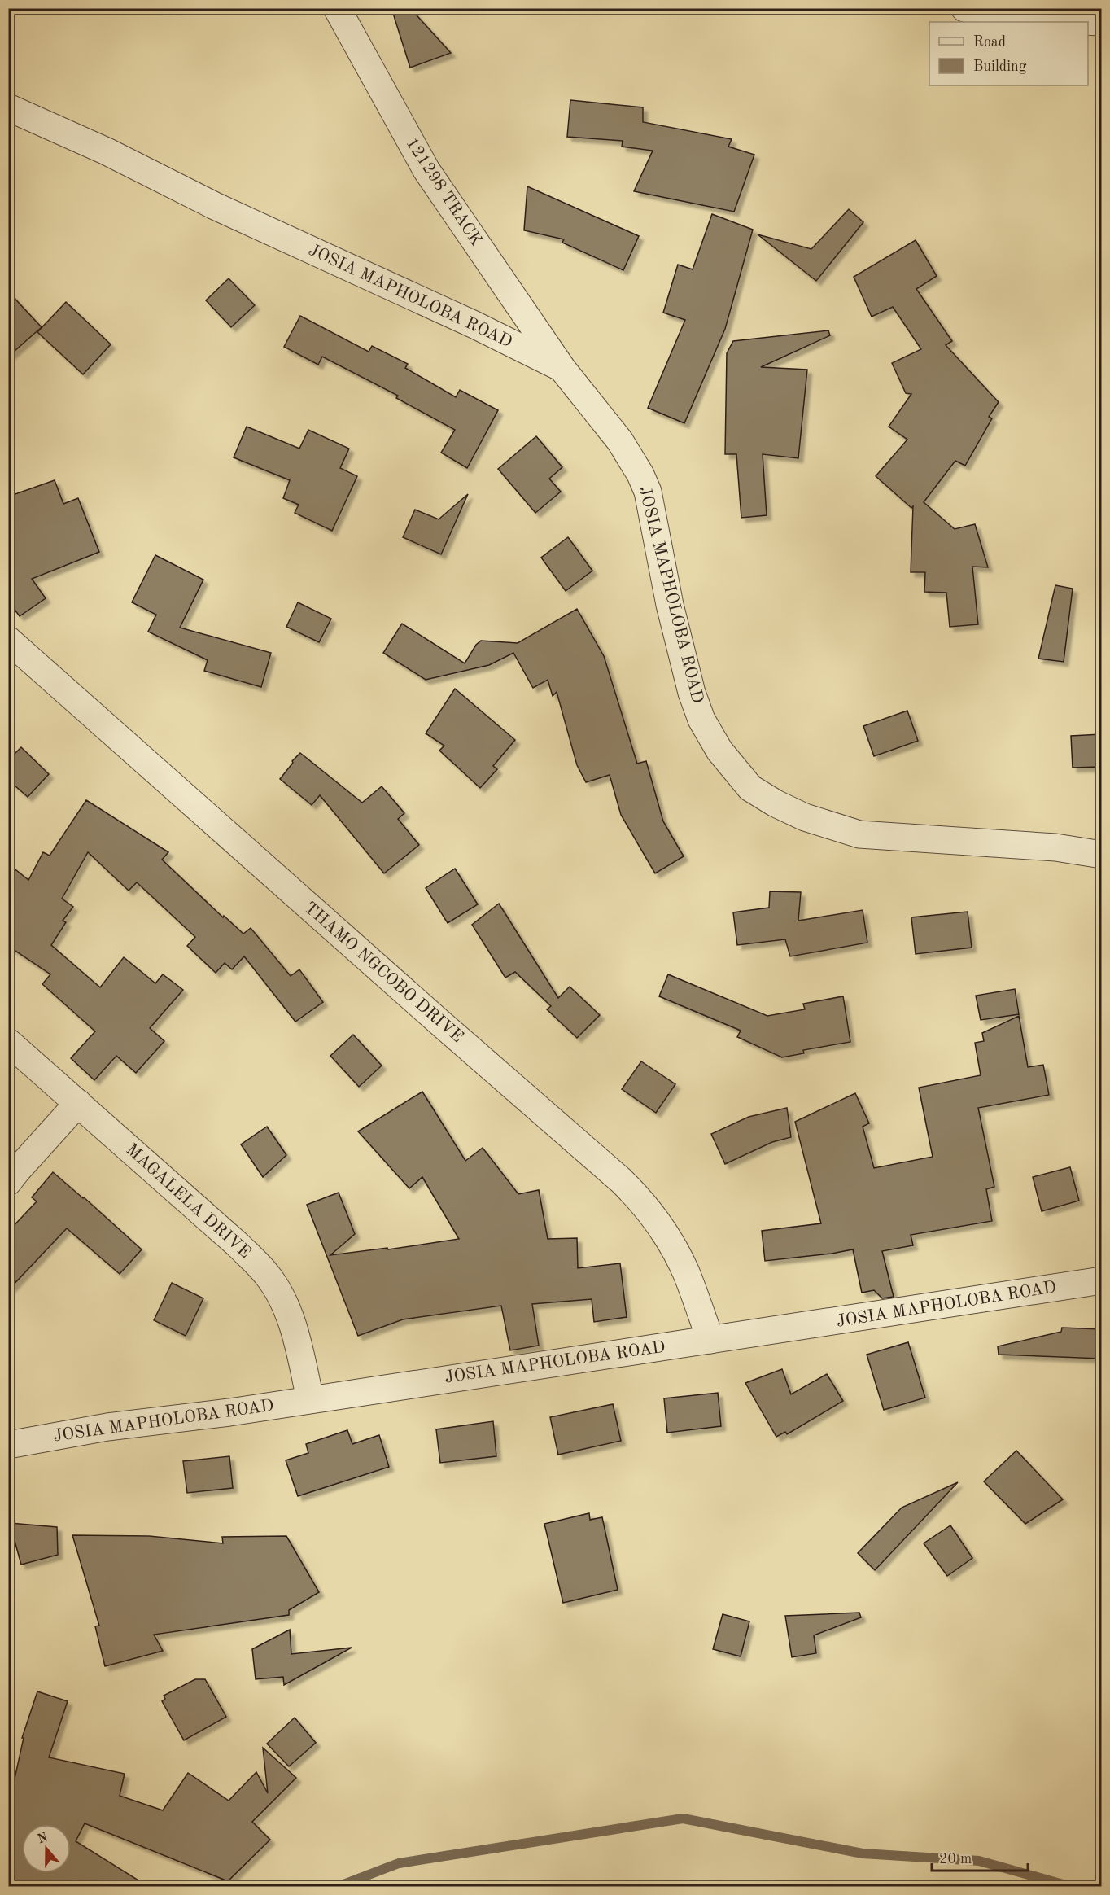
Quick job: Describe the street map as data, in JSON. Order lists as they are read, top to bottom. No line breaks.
{"streets":{"street":["121298 TRACK","JOSIA MAPHOLOBA ROAD","THAMO NGCOBO DRIVE","MAGALELA DRIVE"]},"crossings":[["121298 TRACK","JOSIA MAPHOLOBA ROAD"],["JOSIA MAPHOLOBA ROAD","THAMO NGCOBO DRIVE"],["JOSIA MAPHOLOBA ROAD","MAGALELA DRIVE"]],"legend":["Road","Building"],"scale_bar":"20 m","north":"top"}
